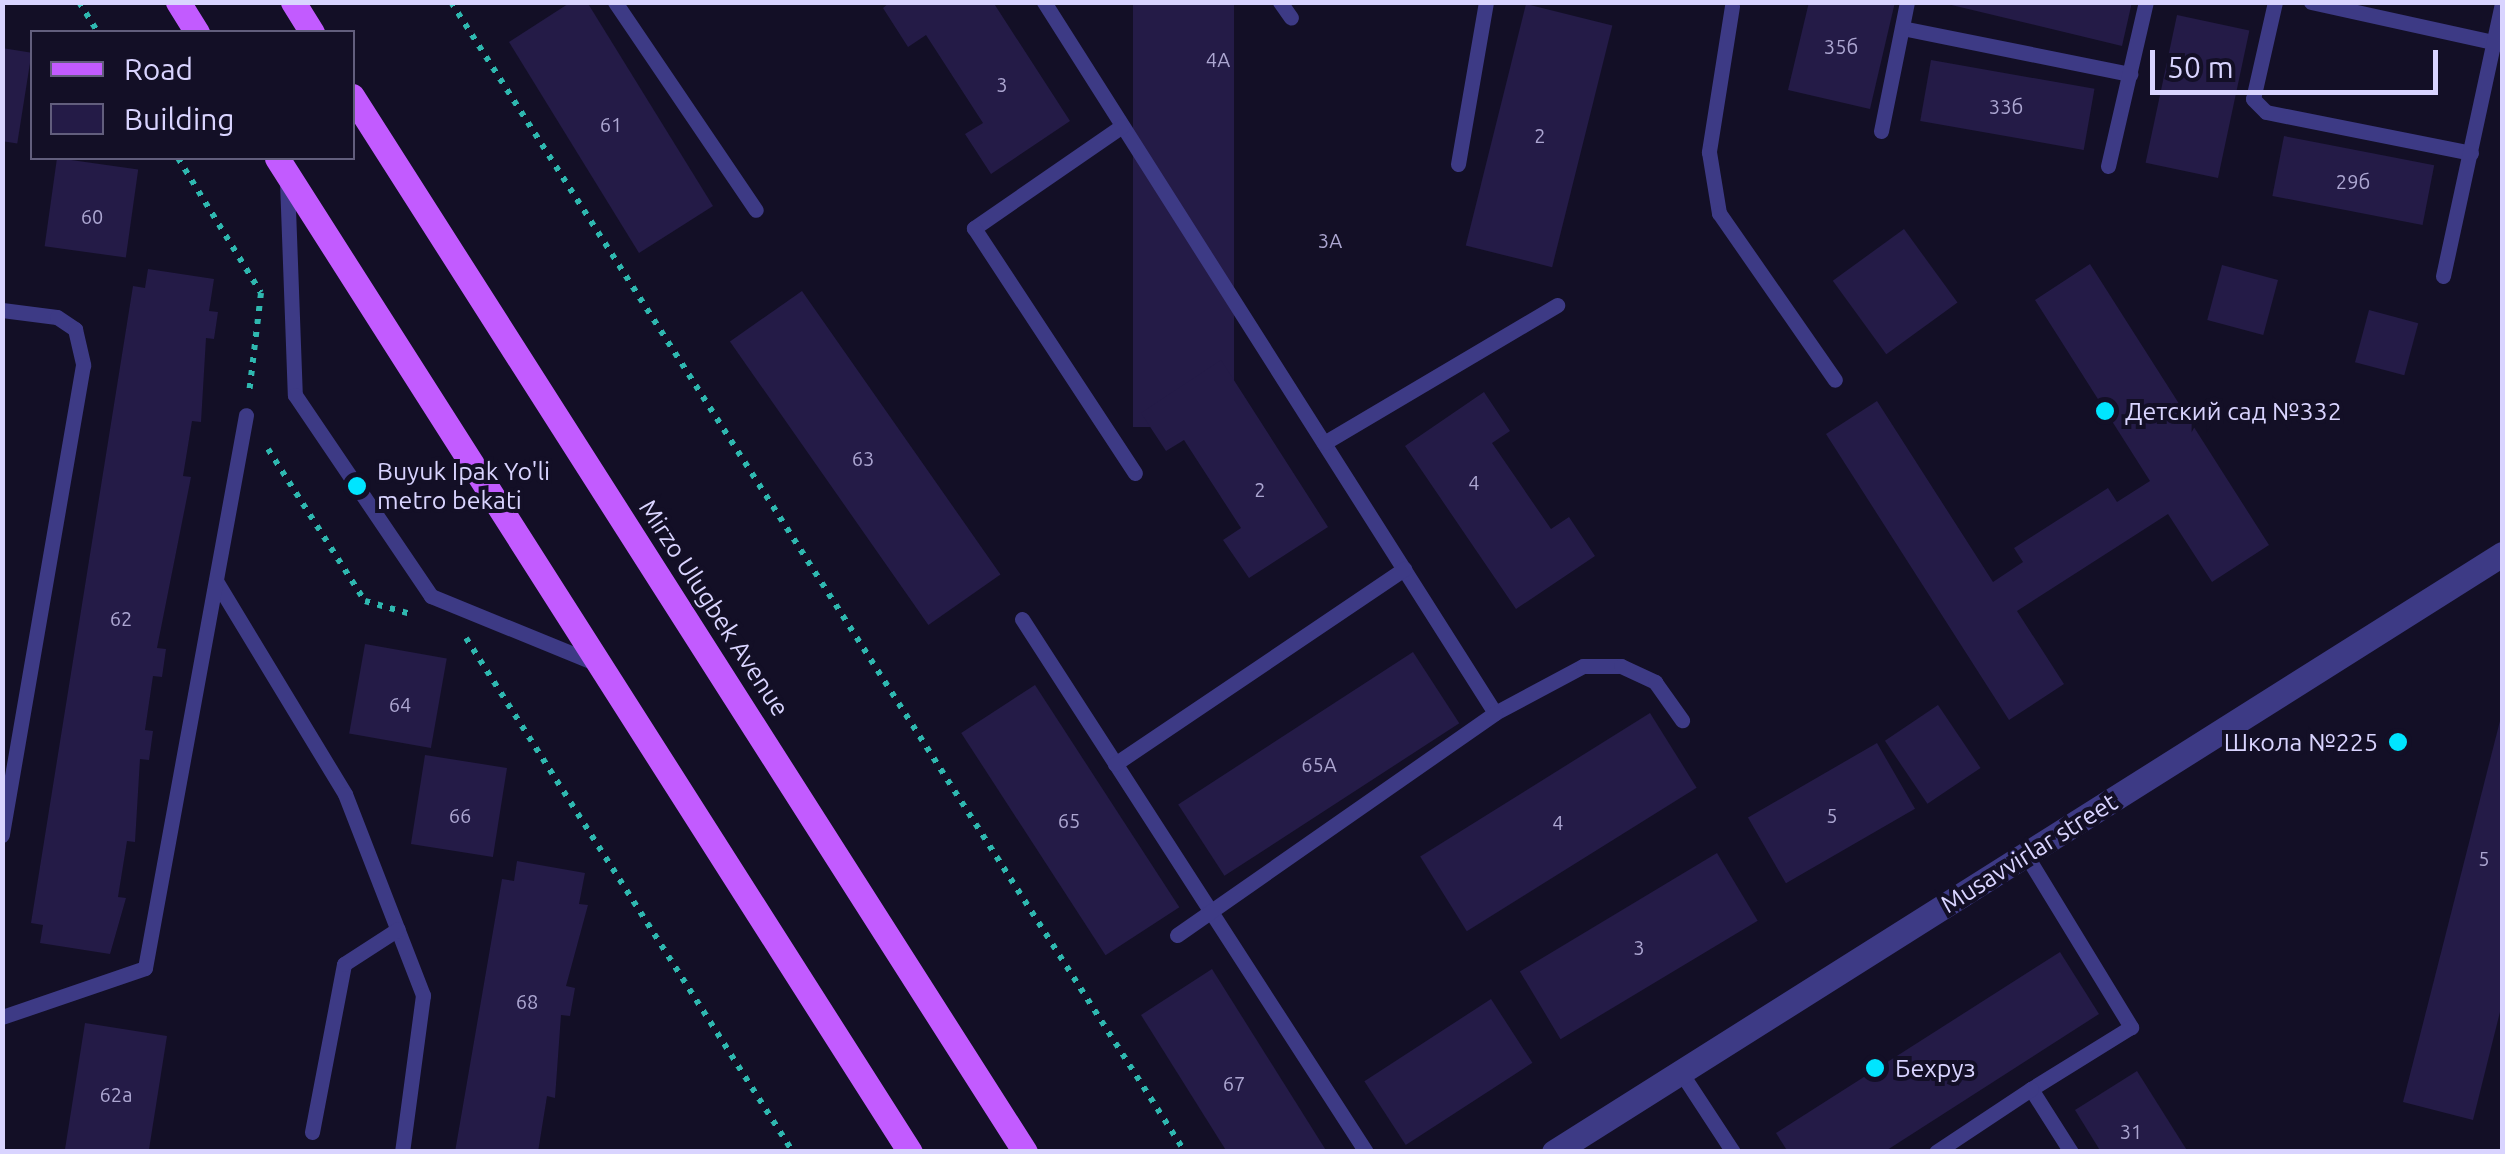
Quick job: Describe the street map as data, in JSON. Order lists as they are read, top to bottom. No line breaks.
{"streets":{"main road":["Mirzo Ulugbek Avenue"],"street":["Musavvirlar street"]},"places":["Детский сад №332","Buyuk Ipak Yo'li metro bekati","Школа №225","Бехруз"],"house_numbers":["35б","4А","3","33б","61","2","29б","60","3А","63","4","2","62","64","65А","66","5","65","4","5","3","68","67","62а","31"],"legend":["Road","Building"],"scale_bar":"50 m"}
